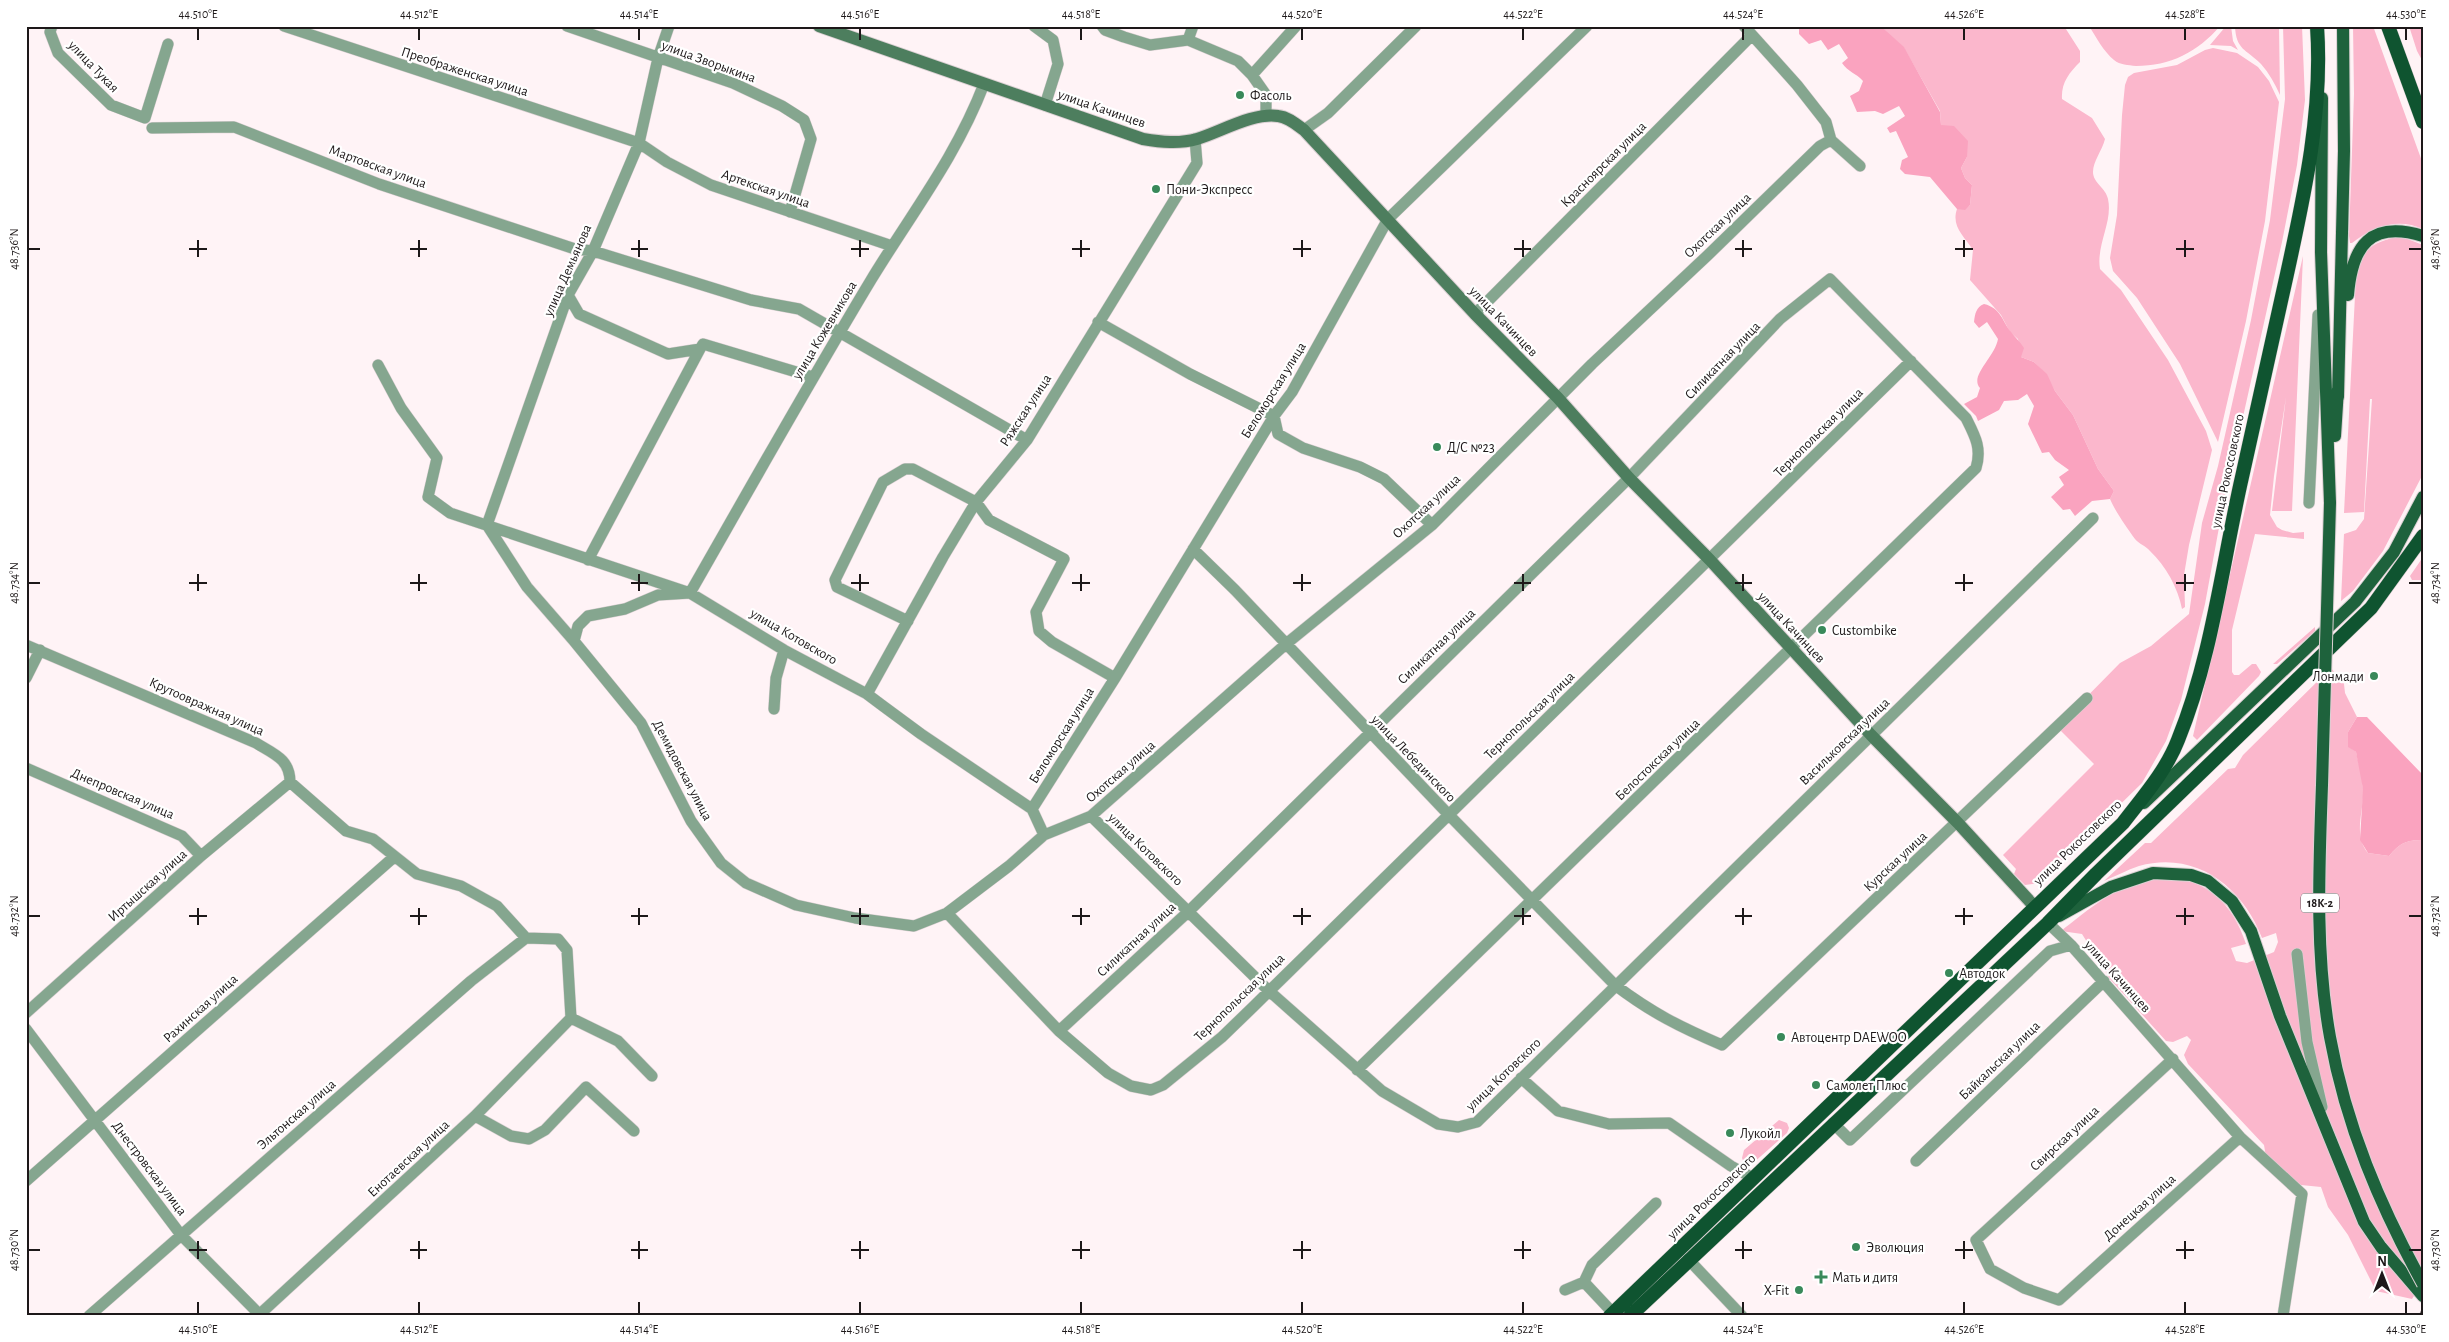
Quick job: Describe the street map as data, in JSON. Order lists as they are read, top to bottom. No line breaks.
{"streets":{"highway":["улица Рокоссовского"],"main road":["улица Качинцев","18К-2"],"street":["улица Зворыкина","улица Тукая","Преображенская улица","Красноярская улица","Мартовская улица","Артекская улица","Охотская улица","улица Демьянова","улица Кожевникова","Силикатная улица","Беломорская улица","Ряжская улица","Тернопольская улица","улица Котовского","Крутоовражная улица","Васильковская улица","улица Лебединского","Белостокская улица","Демидовская улица","Днепровская улица","Курская улица","Иртышская улица","Рахинская улица","Байкальская улица","Эльтонская улица","Свирская улица","Енотаевская улица","Днестровская улица","Донецкая улица"]},"crossings":[["улица Зворыкина","Артекская улица"],["улица Зворыкина","улица Демьянова"],["Преображенская улица","Артекская улица"],["Преображенская улица","улица Демьянова"],["улица Качинцев","Красноярская улица"],["улица Качинцев","Охотская улица"],["улица Качинцев","улица Кожевникова"],["улица Качинцев","Силикатная улица"],["улица Качинцев","Беломорская улица"],["улица Качинцев","Ряжская улица"],["улица Качинцев","Тернопольская улица"],["улица Качинцев","улица Рокоссовского"],["улица Качинцев","Васильковская улица"],["улица Качинцев","Белостокская улица"],["улица Качинцев","Курская улица"],["улица Качинцев","Байкальская улица"],["улица Качинцев","Свирская улица"],["улица Качинцев","Донецкая улица"],["Мартовская улица","улица Демьянова"],["Мартовская улица","улица Кожевникова"],["Мартовская улица","Ряжская улица"],["Артекская улица","улица Демьянова"],["Артекская улица","улица Кожевникова"],["Охотская улица","улица Котовского"],["Охотская улица","улица Лебединского"],["улица Демьянова","улица Котовского"],["улица Демьянова","Демидовская улица"],["улица Кожевникова","улица Котовского"],["Силикатная улица","Тернопольская улица"],["Силикатная улица","улица Котовского"],["Силикатная улица","улица Лебединского"],["Силикатная улица","Белостокская улица"],["Беломорская улица","улица Котовского"],["Беломорская улица","улица Лебединского"],["Ряжская улица","улица Котовского"],["Тернопольская улица","улица Котовского"],["Тернопольская улица","улица Лебединского"],["Тернопольская улица","Белостокская улица"],["улица Котовского","Васильковская улица"],["улица Котовского","улица Лебединского"],["улица Котовского","Белостокская улица"],["улица Котовского","Демидовская улица"],["улица Котовского","Курская улица"],["Крутоовражная улица","Иртышская улица"],["Крутоовражная улица","Рахинская улица"],["Крутоовражная улица","Эльтонская улица"],["Васильковская улица","улица Лебединского"],["Васильковская улица","Курская улица"],["улица Лебединского","Белостокская улица"],["улица Лебединского","Курская улица"],["Днепровская улица","Иртышская улица"],["Рахинская улица","Днестровская улица"],["Эльтонская улица","Днестровская улица"],["Свирская улица","Донецкая улица"],["Енотаевская улица","Днестровская улица"]],"places":{"other":["Фасоль","Пони-Экспресс","Д/С №23","Custombike","Лонмади","Автодок","Автоцентр DAEWOO","Самолет Плюс","Лукойл","Эволюция","X-Fit"],"health":["Мать и дитя"]},"north":"top","coordinates":["44.510°E","44.512°E","44.514°E","44.516°E","44.518°E","44.520°E","44.522°E","44.524°E","44.526°E","44.528°E","44.530°E","48.736°N","48.734°N","48.732°N","48.730°N"]}
